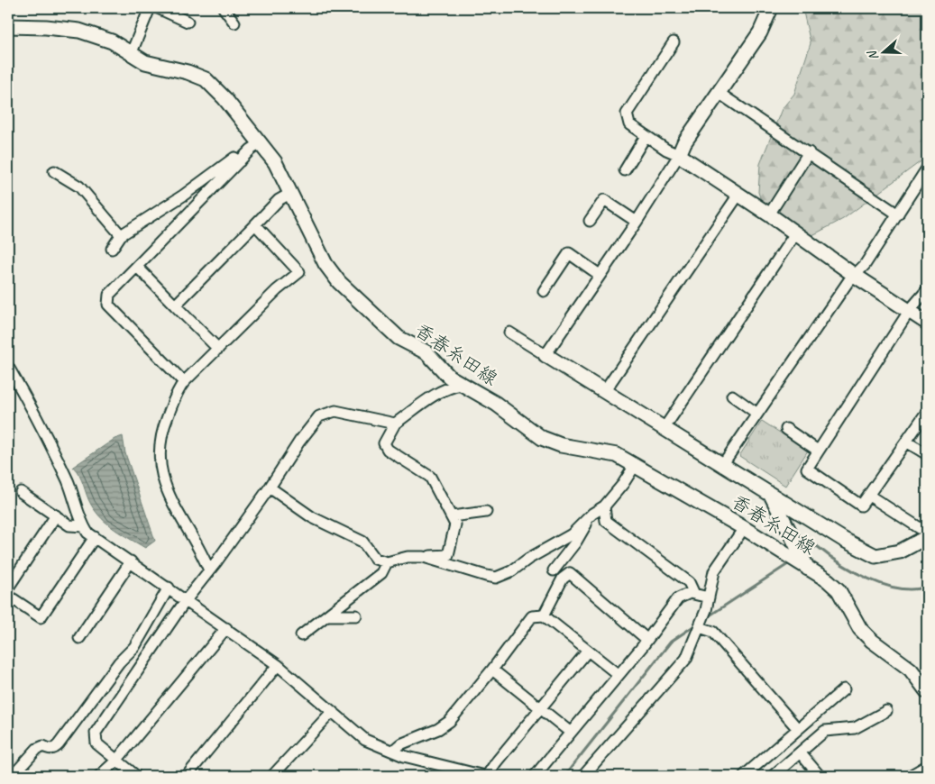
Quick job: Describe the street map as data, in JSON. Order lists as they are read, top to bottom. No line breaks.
{"streets":{"main road":["香春糸田線"]},"north":"left"}
